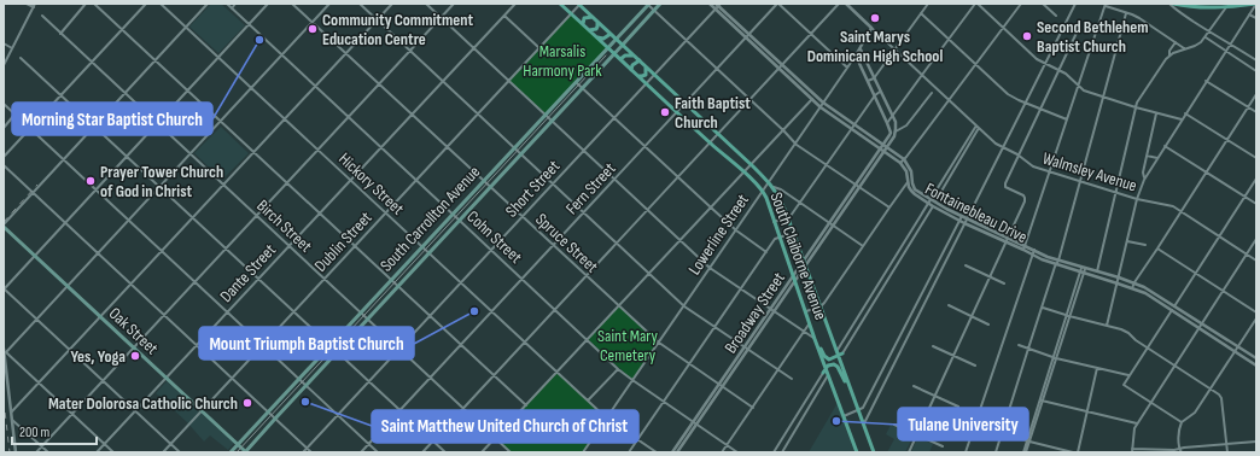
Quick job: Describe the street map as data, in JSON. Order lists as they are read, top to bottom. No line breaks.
{"streets":{"main road":["South Carrollton Avenue","South Claiborne Avenue","Oak Street"],"street":["Walmsley Avenue","Hickory Street","Short Street","Fern Street","Fontainebleau Drive","Birch Street","Lowerline Street","Cohn Street","Dublin Street","Spruce Street","Dante Street","Broadway Street"]},"crossings":[["Walmsley Avenue","Lowerline Street"],["Hickory Street","Short Street"],["Hickory Street","Fern Street"],["Hickory Street","South Carrollton Avenue"],["Hickory Street","Lowerline Street"],["Hickory Street","Dublin Street"],["Hickory Street","Dante Street"],["Short Street","Birch Street"],["Short Street","Cohn Street"],["Short Street","Spruce Street"],["Short Street","South Claiborne Avenue"],["Fern Street","Birch Street"],["Fern Street","Cohn Street"],["Fern Street","Spruce Street"],["Fern Street","South Claiborne Avenue"],["South Carrollton Avenue","Birch Street"],["South Carrollton Avenue","Cohn Street"],["South Carrollton Avenue","Spruce Street"],["South Carrollton Avenue","South Claiborne Avenue"],["South Carrollton Avenue","Oak Street"],["Birch Street","Dublin Street"],["Birch Street","Dante Street"],["Lowerline Street","Cohn Street"],["Lowerline Street","Spruce Street"],["Lowerline Street","South Claiborne Avenue"],["Cohn Street","Dublin Street"],["Cohn Street","Dante Street"],["Cohn Street","Broadway Street"],["Dublin Street","Spruce Street"],["Dublin Street","South Claiborne Avenue"],["Dublin Street","Oak Street"],["Spruce Street","Dante Street"],["Spruce Street","Broadway Street"],["South Claiborne Avenue","Broadway Street"],["Dante Street","Oak Street"]],"parks":["Marsalis Harmony Park","Saint Mary Cemetery"],"places":["Saint Marys Dominican High School","Community Commitment Education Centre","Second Bethlehem Baptist Church","Morning Star Baptist Church","Faith Baptist Church","Prayer Tower Church of God in Christ","Mount Triumph Baptist Church","Yes, Yoga","Saint Matthew United Church of Christ","Mater Dolorosa Catholic Church","Tulane University"],"scale_bar":"200 m"}
